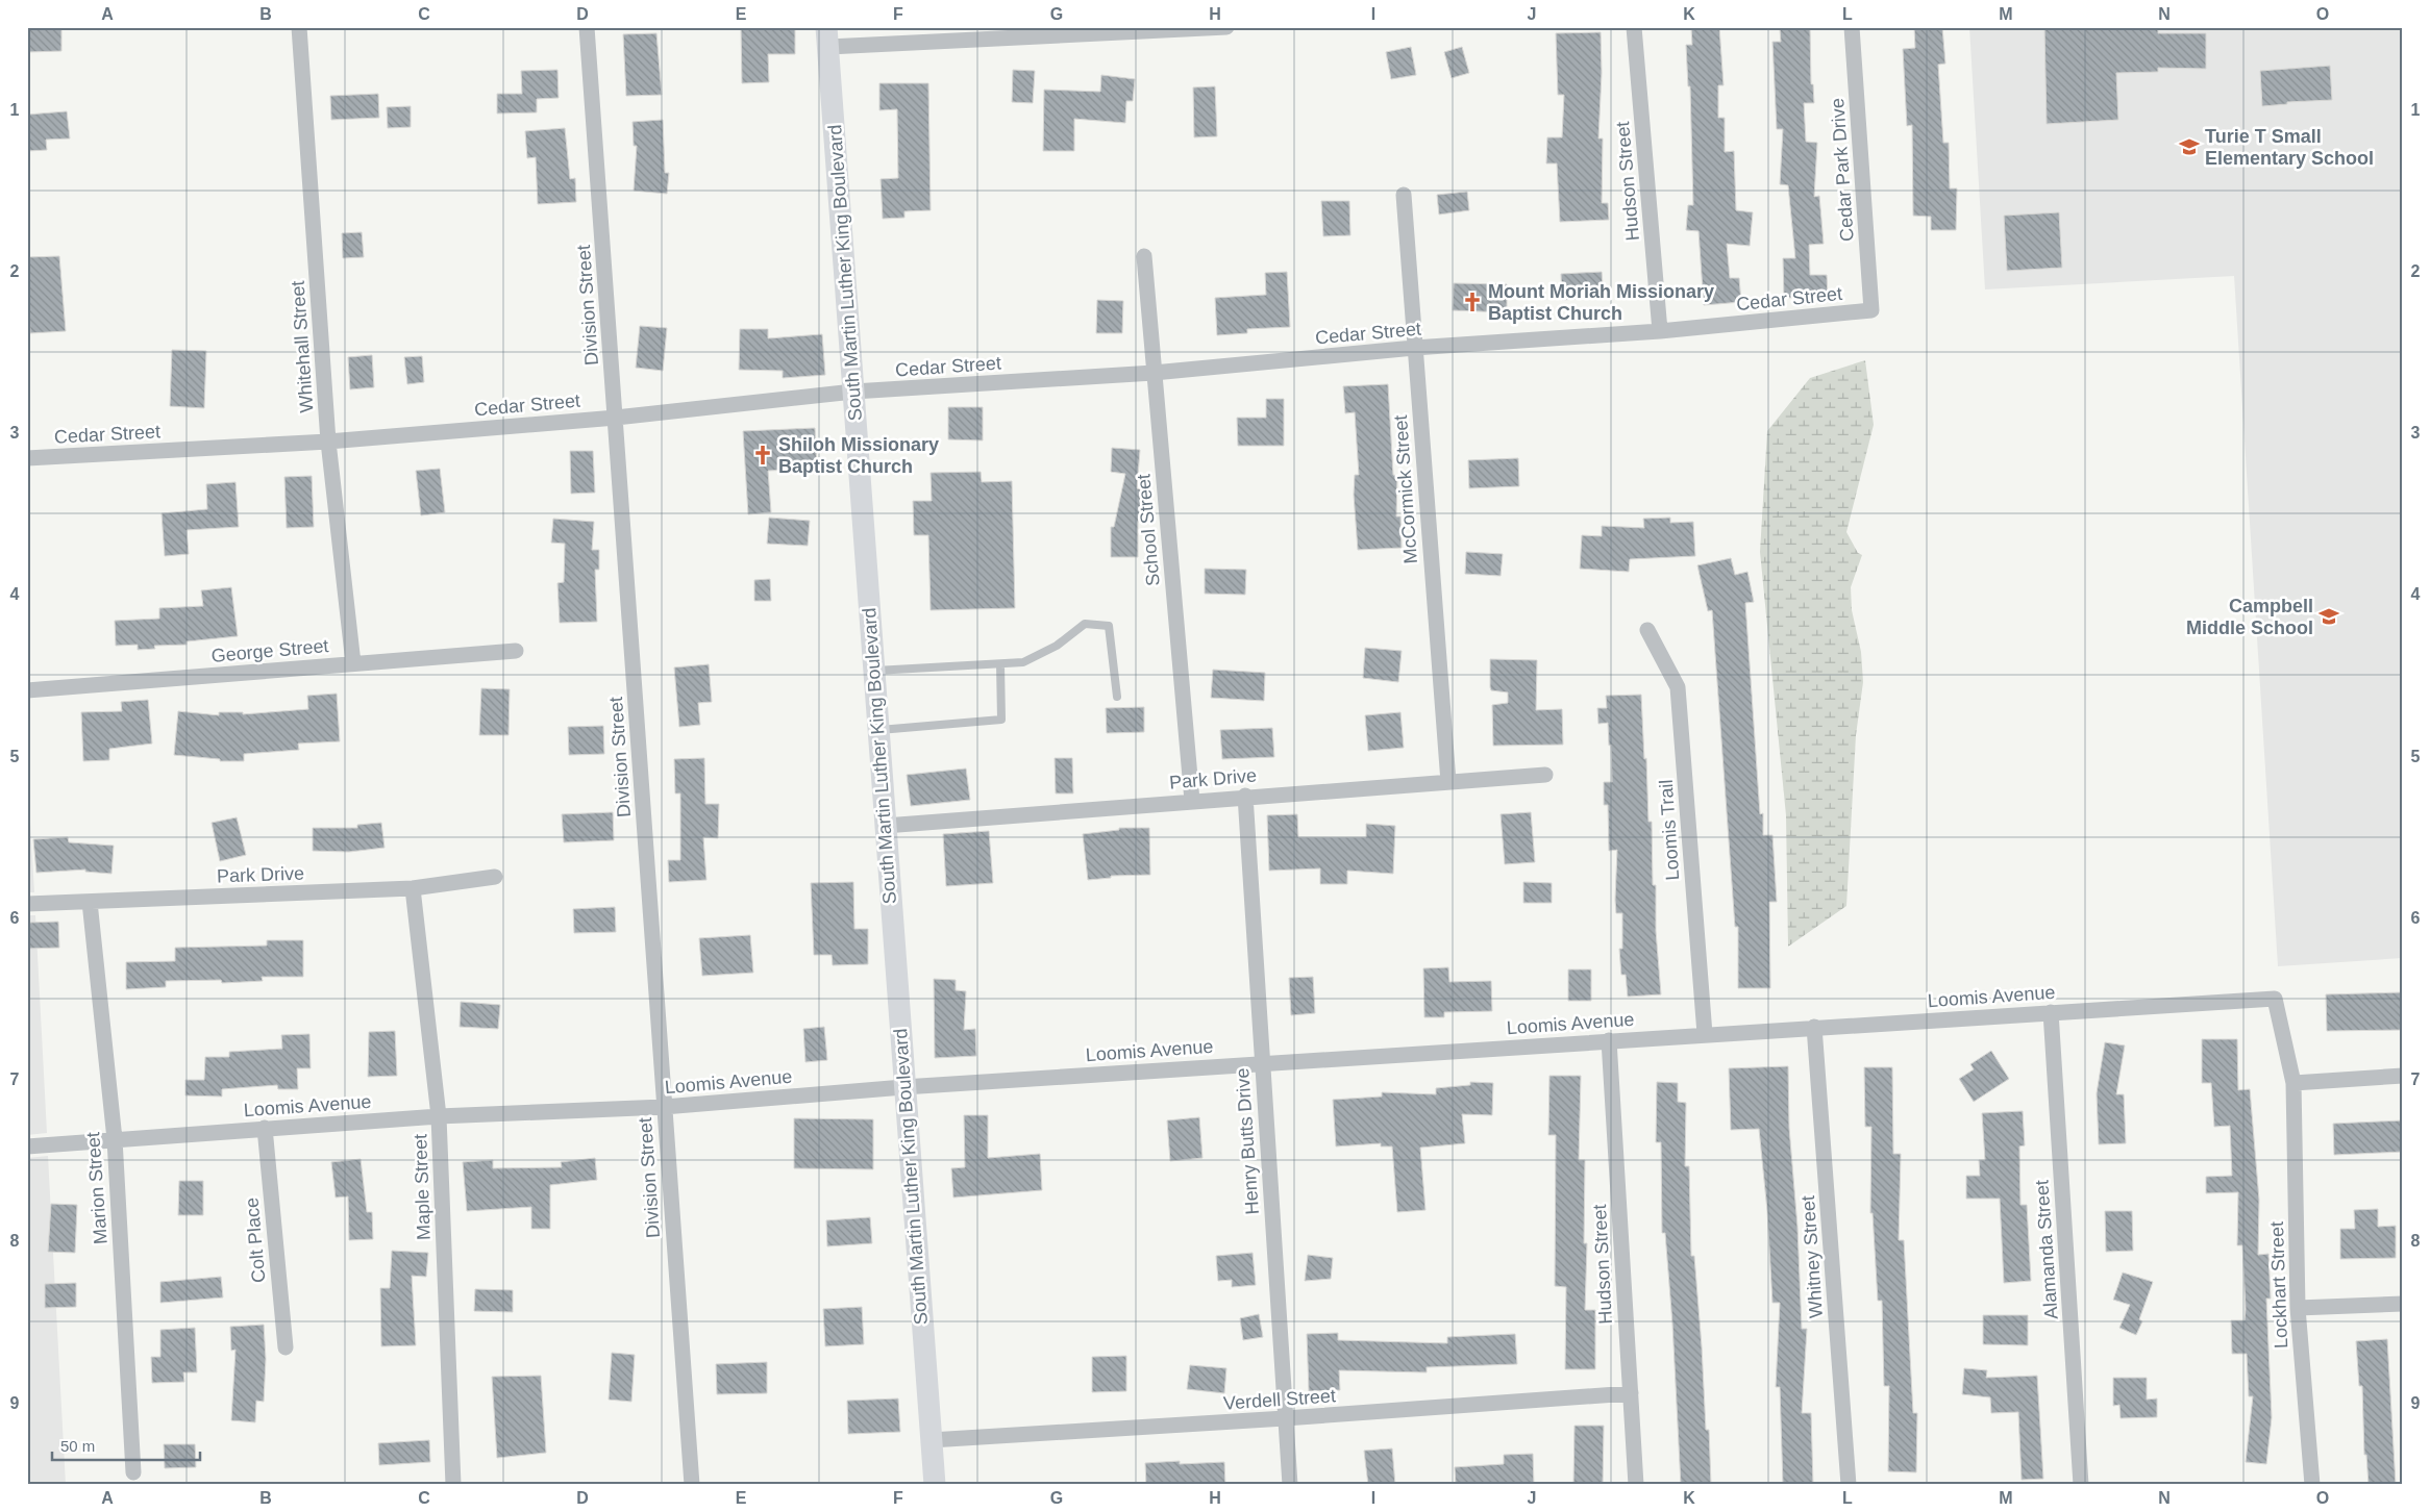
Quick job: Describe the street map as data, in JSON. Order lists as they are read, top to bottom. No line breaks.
{"streets":{"street":["Cedar Park Drive","Hudson Street","South Martin Luther King Boulevard","Cedar Street","Division Street","Whitehall Street","McCormick Street","School Street","George Street","Park Drive","Loomis Trail","Loomis Avenue","Henry Butts Drive","Maple Street","Marion Street","Colt Place","Alamanda Street","Whitney Street","Lockhart Street","Verdell Street"]},"crossings":[["Cedar Park Drive","Cedar Street"],["Hudson Street","Cedar Street"],["Hudson Street","Loomis Avenue"],["Hudson Street","Verdell Street"],["South Martin Luther King Boulevard","Cedar Street"],["South Martin Luther King Boulevard","Park Drive"],["South Martin Luther King Boulevard","Loomis Avenue"],["South Martin Luther King Boulevard","Verdell Street"],["Cedar Street","Division Street"],["Cedar Street","Whitehall Street"],["Cedar Street","McCormick Street"],["Cedar Street","School Street"],["Division Street","Loomis Avenue"],["Whitehall Street","George Street"],["McCormick Street","Park Drive"],["School Street","Park Drive"],["Park Drive","Henry Butts Drive"],["Park Drive","Maple Street"],["Park Drive","Marion Street"],["Loomis Trail","Loomis Avenue"],["Loomis Avenue","Henry Butts Drive"],["Loomis Avenue","Maple Street"],["Loomis Avenue","Marion Street"],["Loomis Avenue","Colt Place"],["Loomis Avenue","Alamanda Street"],["Loomis Avenue","Whitney Street"],["Loomis Avenue","Lockhart Street"],["Henry Butts Drive","Verdell Street"]],"places":{"school or university":["Turie T Small Elementary School","Campbell Middle School"],"church":["Mount Moriah Missionary Baptist Church","Shiloh Missionary Baptist Church"]},"scale_bar":"50 m","grid":{"columns":["A","B","C","D","E","F","G","H","I","J","K","L","M","N","O"],"rows":["1","2","3","4","5","6","7","8","9"]}}
